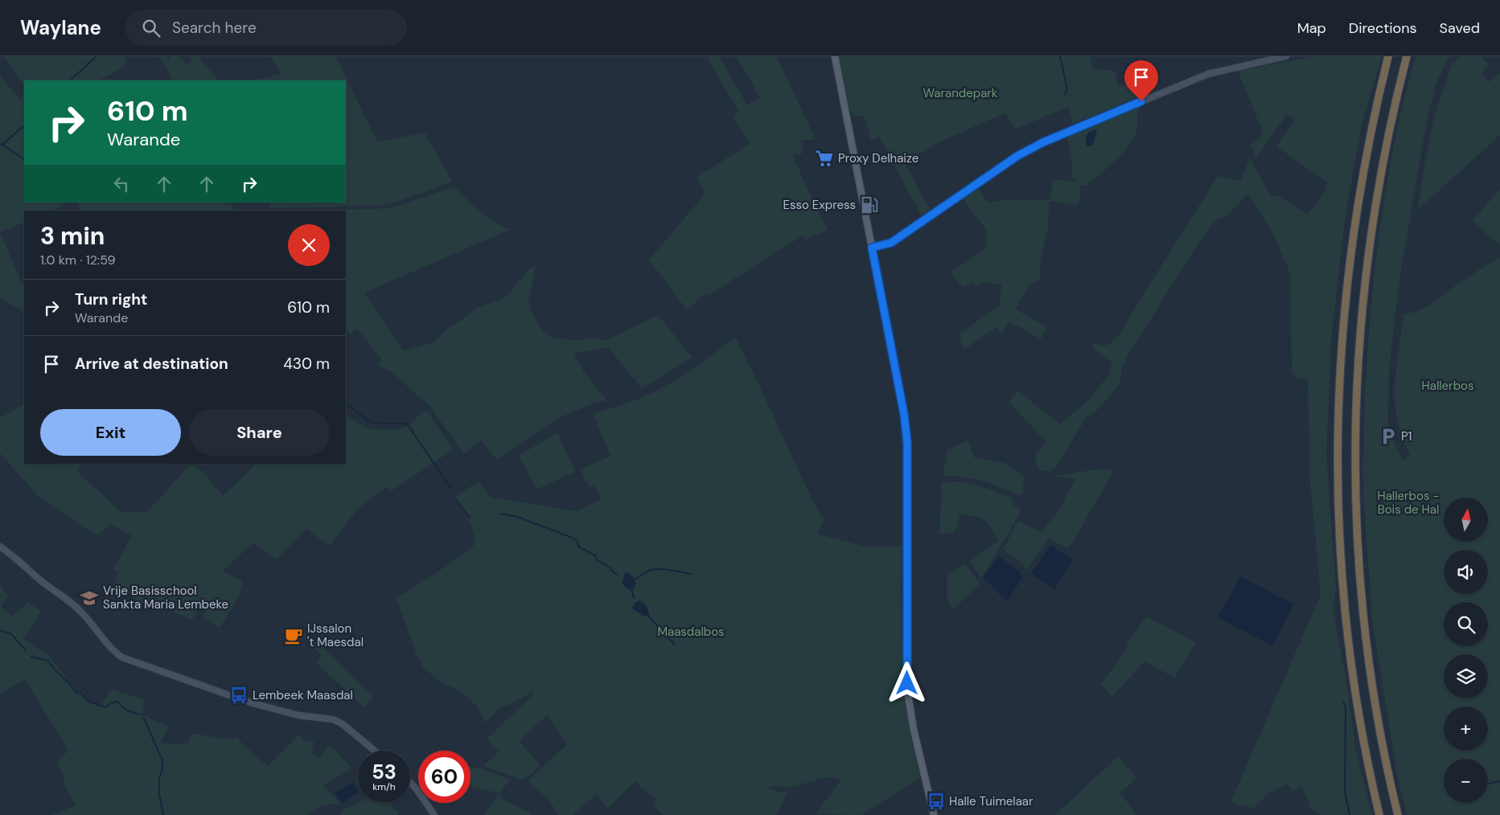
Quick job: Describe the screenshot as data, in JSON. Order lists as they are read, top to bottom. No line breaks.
{"parks":["Warandepark","Hallerbos","Hallerbos - Bois de Hal","Maasdalbos"],"places":{"supermarket":["Proxy Delhaize"],"fuel station":["Esso Express"],"parking":["P1"],"school or university":["Vrije Basisschool Sankta Maria Lembeke"],"cafe":["IJssalon 't Maesdal"],"bus stop":["Lembeek Maasdal","Halle Tuimelaar"]},"north":"top","page":{"header":"Waylane","search":"Search here","nav":["Map","Directions","Saved"],"turn":["610 m","Warande"],"heading":["3 min","1.0 km · 12:59"],"list":[{"name":"Turn right","note":"Warande","value":"610 m"},{"name":"Arrive at destination","value":"430 m"}],"buttons":["Exit","Share"],"map_buttons":["+","−"],"speed":"53 km/h","limit":"60"}}
